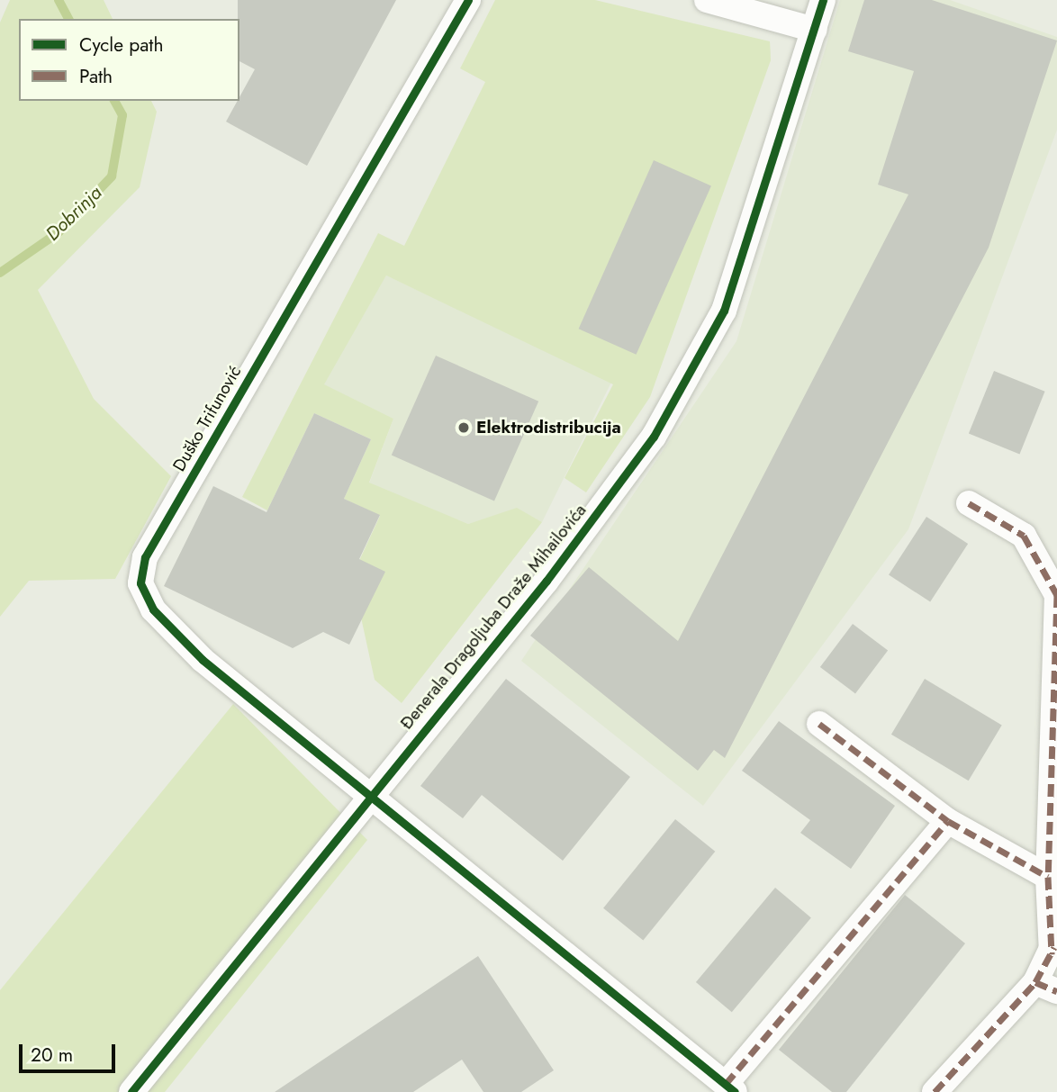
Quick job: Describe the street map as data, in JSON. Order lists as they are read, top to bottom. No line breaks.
{"streets":{"street":["Duško Trifunović","Đenerala Dragoljuba Draže Mihailovića"]},"crossings":[["Duško Trifunović","Đenerala Dragoljuba Draže Mihailovića"]],"water":["Dobrinja"],"places":["Elektrodistribucija"],"legend":["Cycle path","Path"],"scale_bar":"20 m"}
